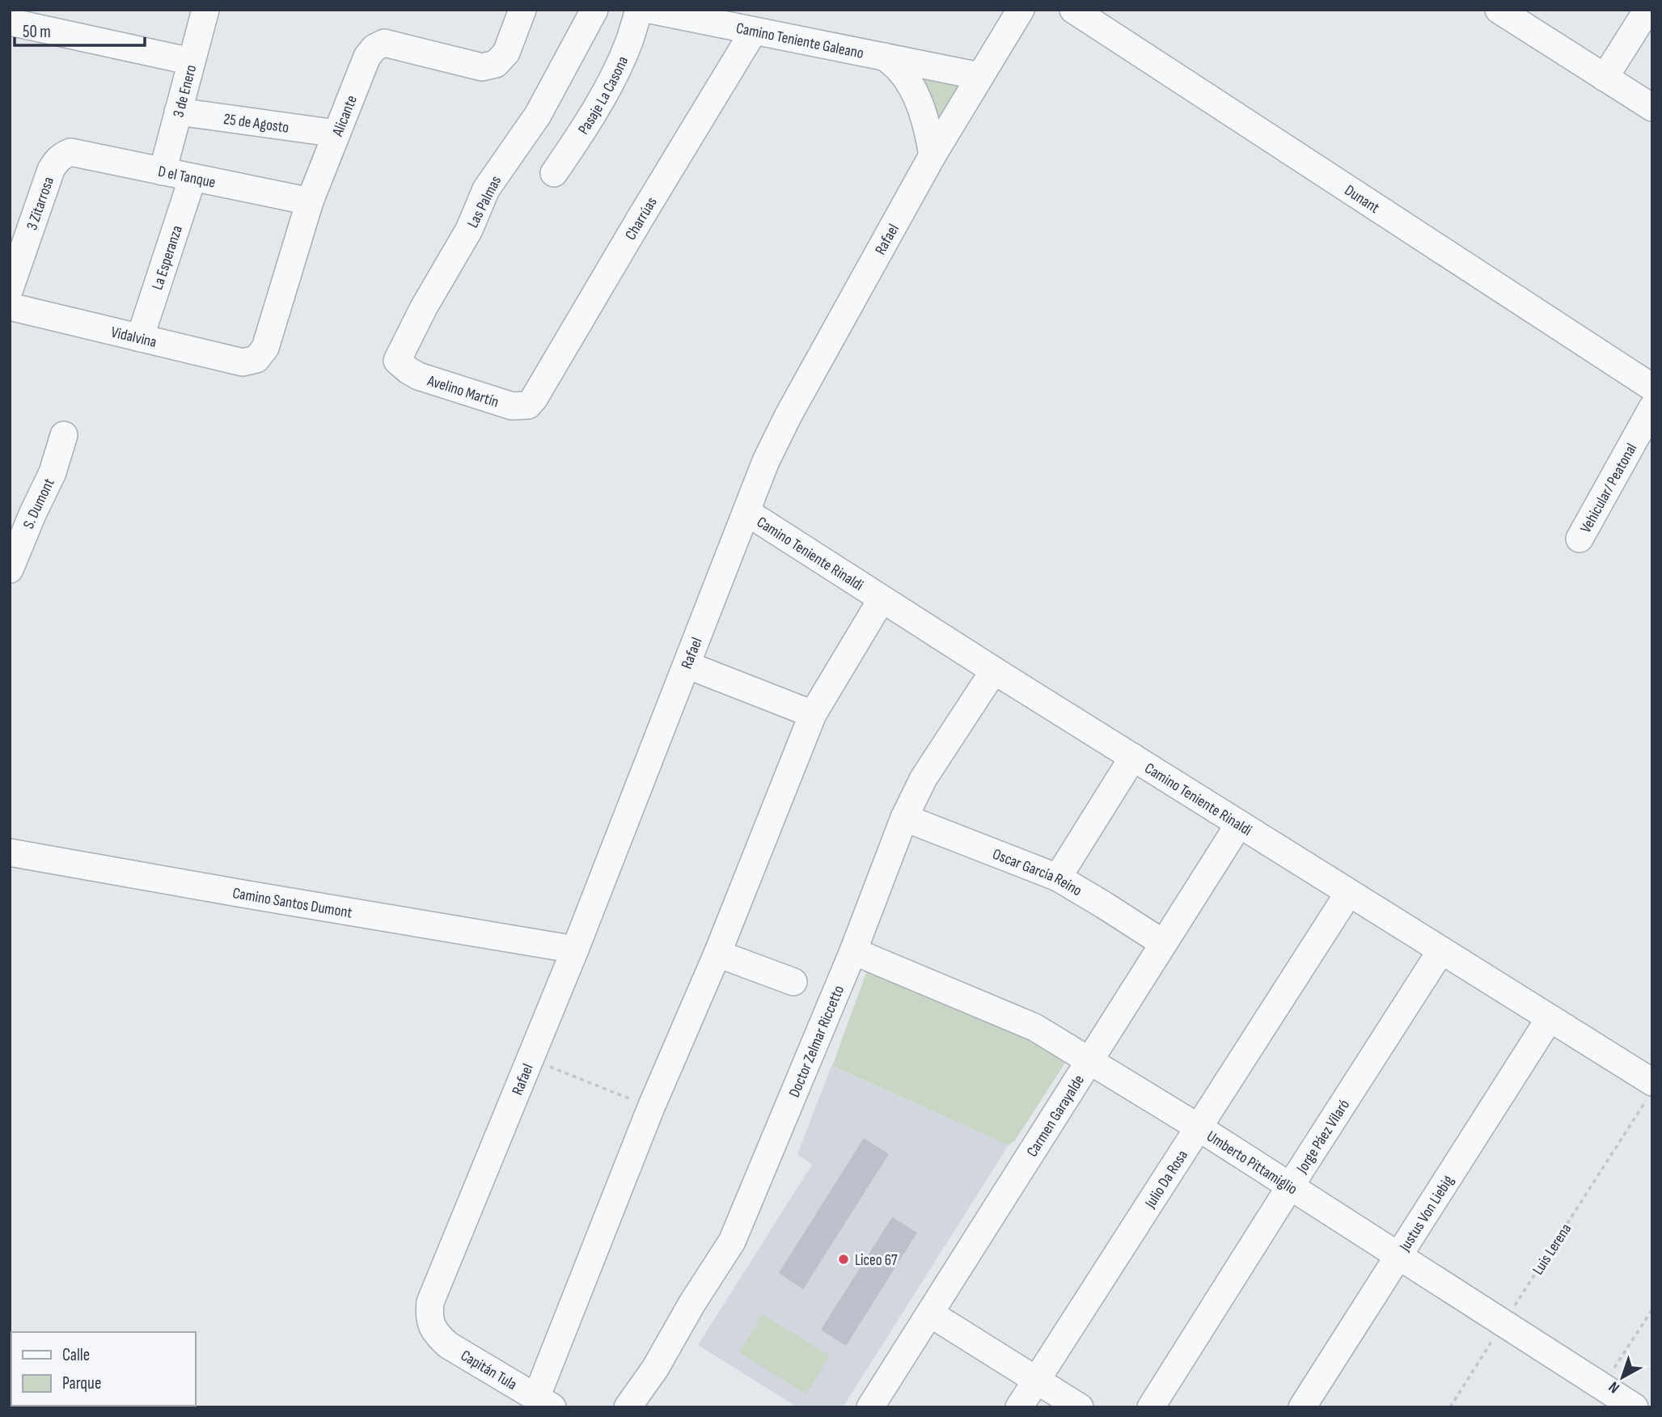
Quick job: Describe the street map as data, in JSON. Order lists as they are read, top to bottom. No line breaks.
{"streets":{"street":["Camino Teniente Galeano","3 de Enero","Pasaje La Casona","Alicante","25 de Agosto","D el Tanque","Dunant","Las Palmas","3 Zitarrosa","Charrúas","Rafael","La Esperanza","Vidalvina","Avelino Martín","Vehicular/ Peatonal","S. Dumont","Camino Teniente Rinaldi","Oscar García Reino","Camino Santos Dumont","Doctor Zelmar Riccetto","Carmen Garayalde","Jorge Páez Vilaró","Umberto Pittamiglio","Julio Da Rosa","Justus Von Liebig","Capitán Tula"],"path":["Luis Lerena"]},"crossings":[["Camino Teniente Galeano","Charrúas"],["Camino Teniente Galeano","Rafael"],["3 de Enero","25 de Agosto"],["3 de Enero","D el Tanque"],["Alicante","25 de Agosto"],["Alicante","D el Tanque"],["Alicante","Vidalvina"],["D el Tanque","3 Zitarrosa"],["D el Tanque","La Esperanza"],["Las Palmas","Avelino Martín"],["Charrúas","Avelino Martín"],["Rafael","Camino Teniente Rinaldi"],["Rafael","Camino Santos Dumont"],["Rafael","Capitán Tula"],["La Esperanza","Vidalvina"],["Camino Teniente Rinaldi","Doctor Zelmar Riccetto"],["Camino Teniente Rinaldi","Carmen Garayalde"],["Camino Teniente Rinaldi","Jorge Páez Vilaró"],["Camino Teniente Rinaldi","Julio Da Rosa"],["Camino Teniente Rinaldi","Justus Von Liebig"],["Camino Teniente Rinaldi","Luis Lerena"],["Oscar García Reino","Doctor Zelmar Riccetto"],["Oscar García Reino","Carmen Garayalde"],["Doctor Zelmar Riccetto","Umberto Pittamiglio"],["Carmen Garayalde","Umberto Pittamiglio"],["Jorge Páez Vilaró","Umberto Pittamiglio"],["Umberto Pittamiglio","Julio Da Rosa"],["Umberto Pittamiglio","Justus Von Liebig"],["Umberto Pittamiglio","Luis Lerena"]],"places":["Liceo 67"],"legend":["Calle","Parque"],"scale_bar":"50 m","north":"bottom left"}
